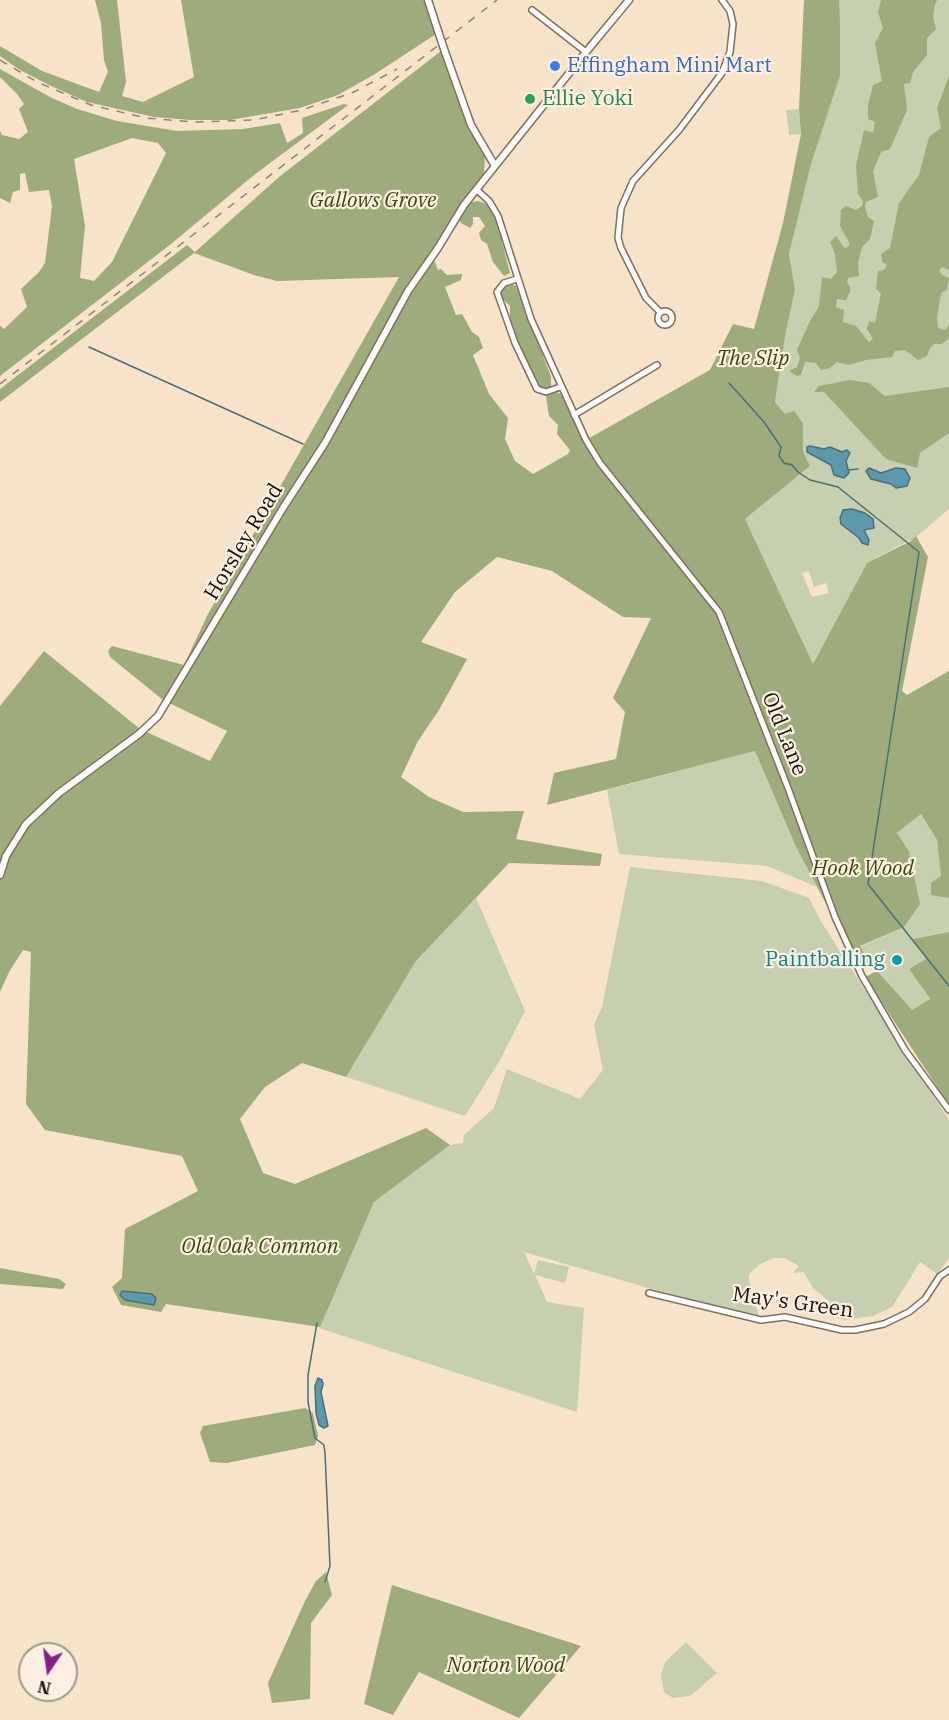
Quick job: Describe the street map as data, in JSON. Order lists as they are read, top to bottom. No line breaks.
{"streets":{"street":["Horsley Road","Old Lane","May's Green"]},"crossings":[["Horsley Road","Old Lane"]],"parks":["Gallows Grove","The Slip","Hook Wood","Old Oak Common","Norton Wood"],"places":["Effingham Mini Mart","Ellie Yoki","Paintballing"],"north":"bottom"}
